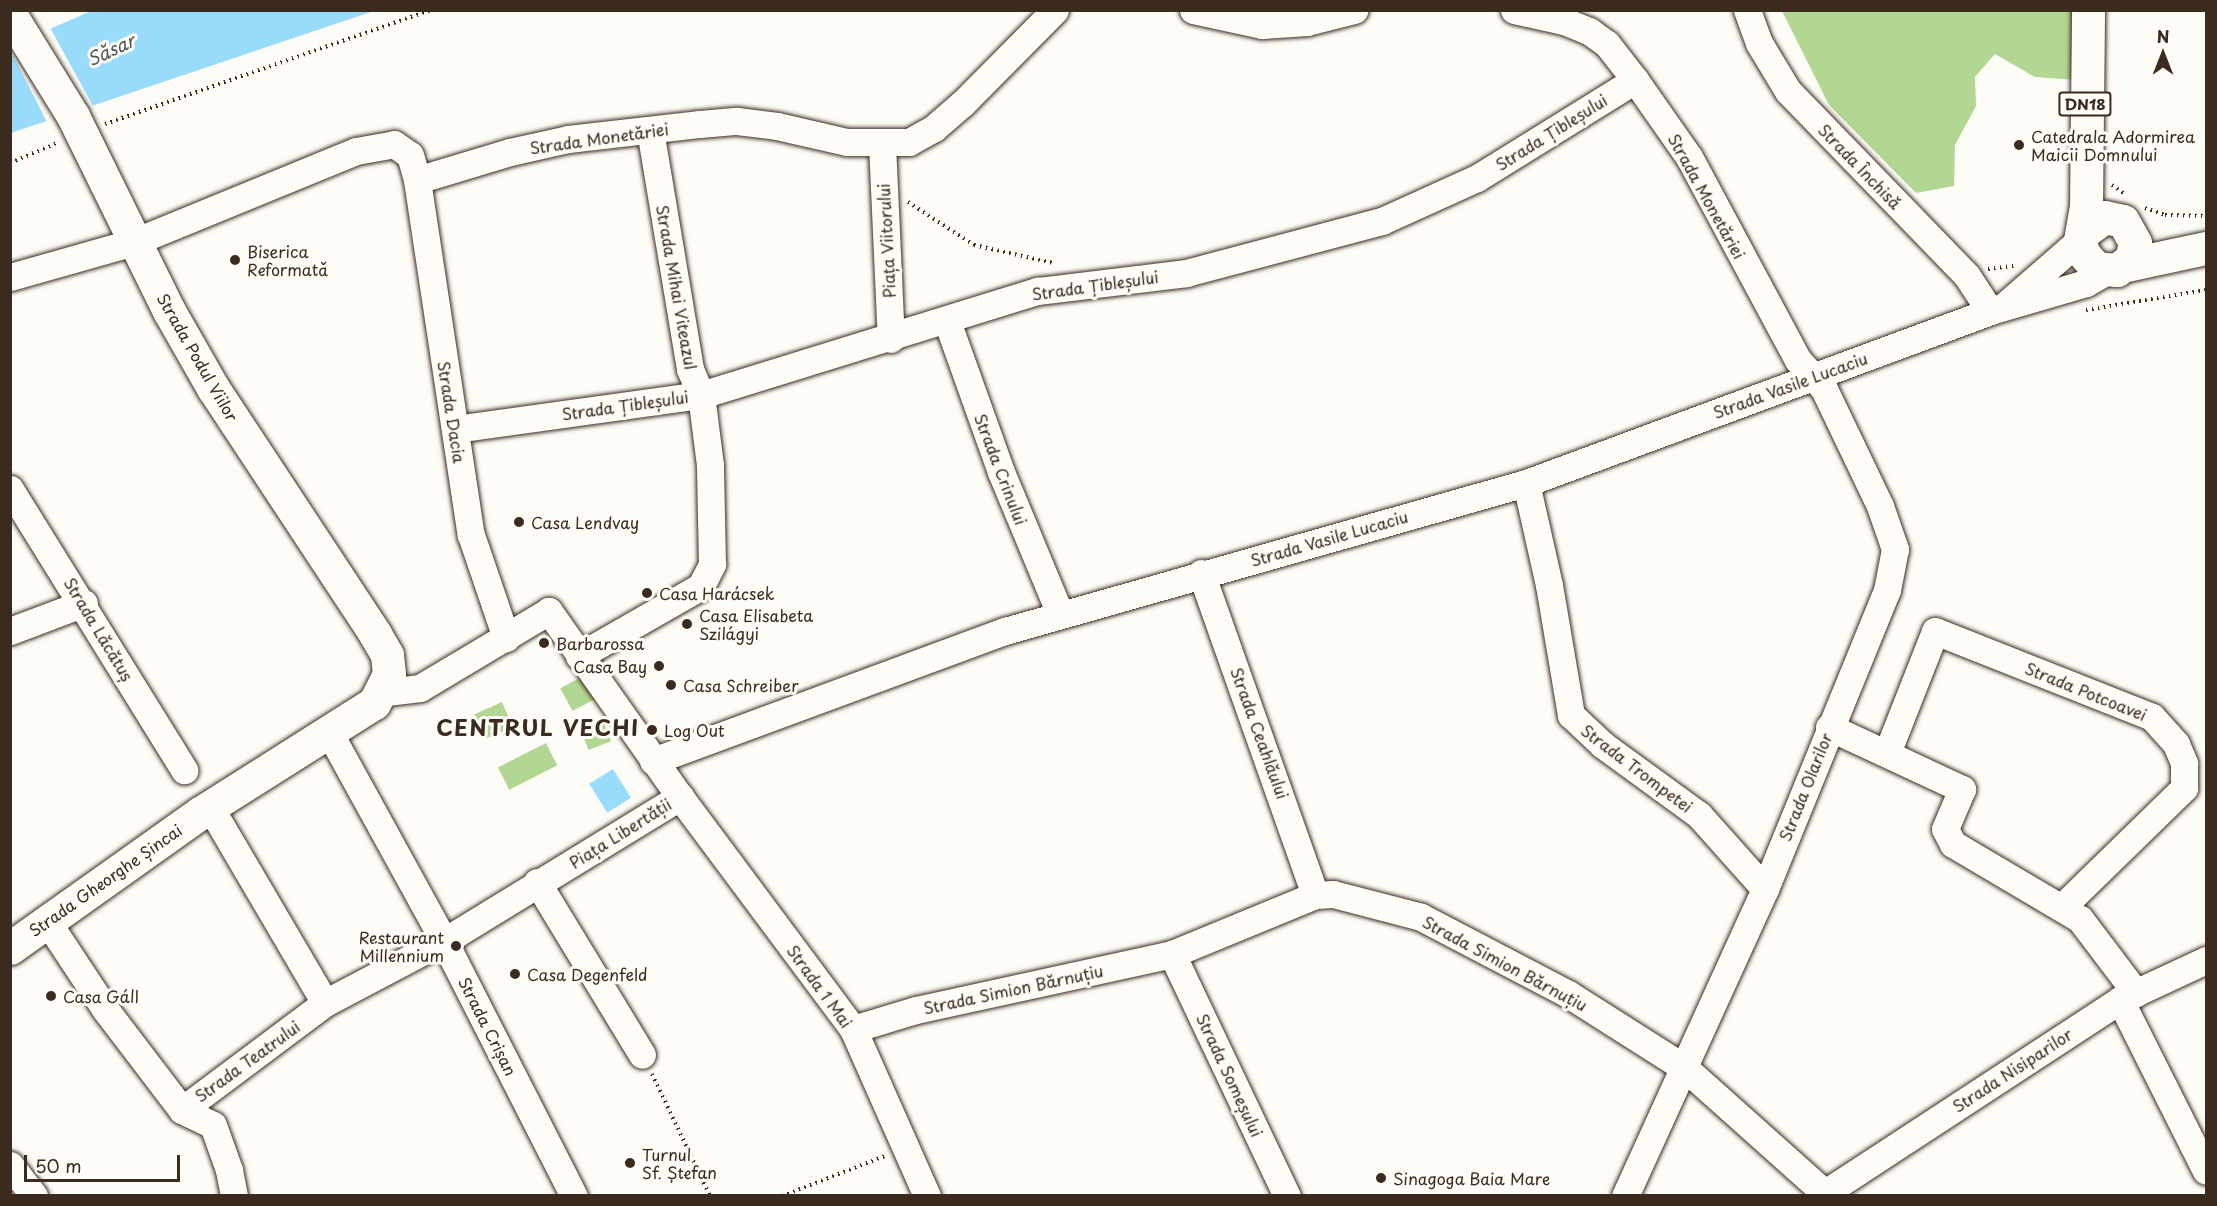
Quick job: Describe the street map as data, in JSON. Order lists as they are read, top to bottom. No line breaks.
{"streets":{"main road":["DN18","Strada Podul Viilor","Strada Vasile Lucaciu","Strada Gheorghe Șincai"],"street":["Strada Țibleșului","Strada Monetăriei","Strada Închisă","Piața Viitorului","Strada Mihai Viteazul","Strada Dacia","Strada Crinului","Strada Lăcătuș","Strada Potcoavei","Strada Ceahlăului","Strada Trompetei","Strada Olarilor","Piața Libertății","Strada Simion Bărnuțiu","Strada 1 Mai","Strada Crișan","Strada Teatrului","Strada Nisiparilor","Strada Someșului"]},"crossings":[["DN18","Strada Vasile Lucaciu"],["Strada Țibleșului","Strada Monetăriei"],["Strada Țibleșului","Piața Viitorului"],["Strada Țibleșului","Strada Mihai Viteazul"],["Strada Țibleșului","Strada Dacia"],["Strada Țibleșului","Strada Crinului"],["Strada Monetăriei","Piața Viitorului"],["Strada Monetăriei","Strada Mihai Viteazul"],["Strada Monetăriei","Strada Vasile Lucaciu"],["Strada Monetăriei","Strada Dacia"],["Strada Monetăriei","Strada Olarilor"],["Strada Închisă","Strada Vasile Lucaciu"],["Strada Mihai Viteazul","Piața Libertății"],["Strada Podul Viilor","Piața Libertății"],["Strada Podul Viilor","Strada Gheorghe Șincai"],["Strada Vasile Lucaciu","Strada Crinului"],["Strada Vasile Lucaciu","Strada Ceahlăului"],["Strada Vasile Lucaciu","Strada Trompetei"],["Strada Vasile Lucaciu","Strada Olarilor"],["Strada Vasile Lucaciu","Piața Libertății"],["Strada Dacia","Piața Libertății"],["Strada Ceahlăului","Strada Simion Bărnuțiu"],["Strada Trompetei","Strada Olarilor"],["Strada Olarilor","Strada Simion Bărnuțiu"],["Piața Libertății","Strada Gheorghe Șincai"],["Piața Libertății","Strada 1 Mai"],["Piața Libertății","Strada Crișan"],["Piața Libertății","Strada Teatrului"],["Strada Gheorghe Șincai","Strada Crișan"],["Strada Gheorghe Șincai","Strada Teatrului"],["Strada Simion Bărnuțiu","Strada 1 Mai"],["Strada Simion Bărnuțiu","Strada Nisiparilor"],["Strada Simion Bărnuțiu","Strada Someșului"]],"districts":["CENTRUL VECHI"],"water":["Săsar"],"places":["Catedrala Adormirea Maicii Domnului","Biserica Reformată","Casa Lendvay","Casa Harácsek","Casa Elisabeta Szilágyi","Barbarossa","Casa Bay","Casa Schreiber","Log Out","Restaurant Millennium","Casa Degenfeld","Casa Gáll","Turnul Sf. Ștefan","Sinagoga Baia Mare"],"scale_bar":"50 m","north":"top"}
